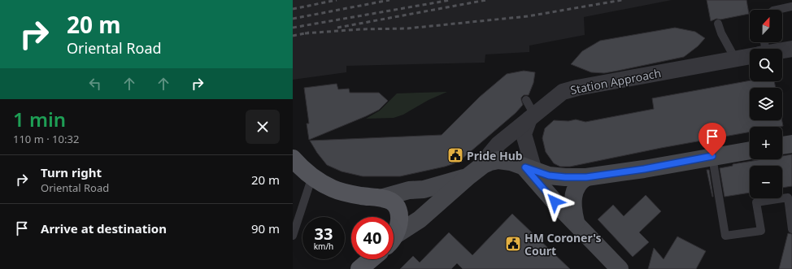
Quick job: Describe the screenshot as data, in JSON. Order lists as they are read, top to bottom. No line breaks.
{"streets":{"street":["Station Approach"]},"places":{"public building":["Pride Hub","HM Coroner's Court"]},"north":"top","page":{"turn":["20 m","Oriental Road"],"map_buttons":["+","−"],"heading":["1 min","110 m · 10:32"],"list":[{"name":"Turn right","note":"Oriental Road","value":"20 m"},{"name":"Arrive at destination","value":"90 m"}],"speed":"33 km/h","limit":"40"}}
